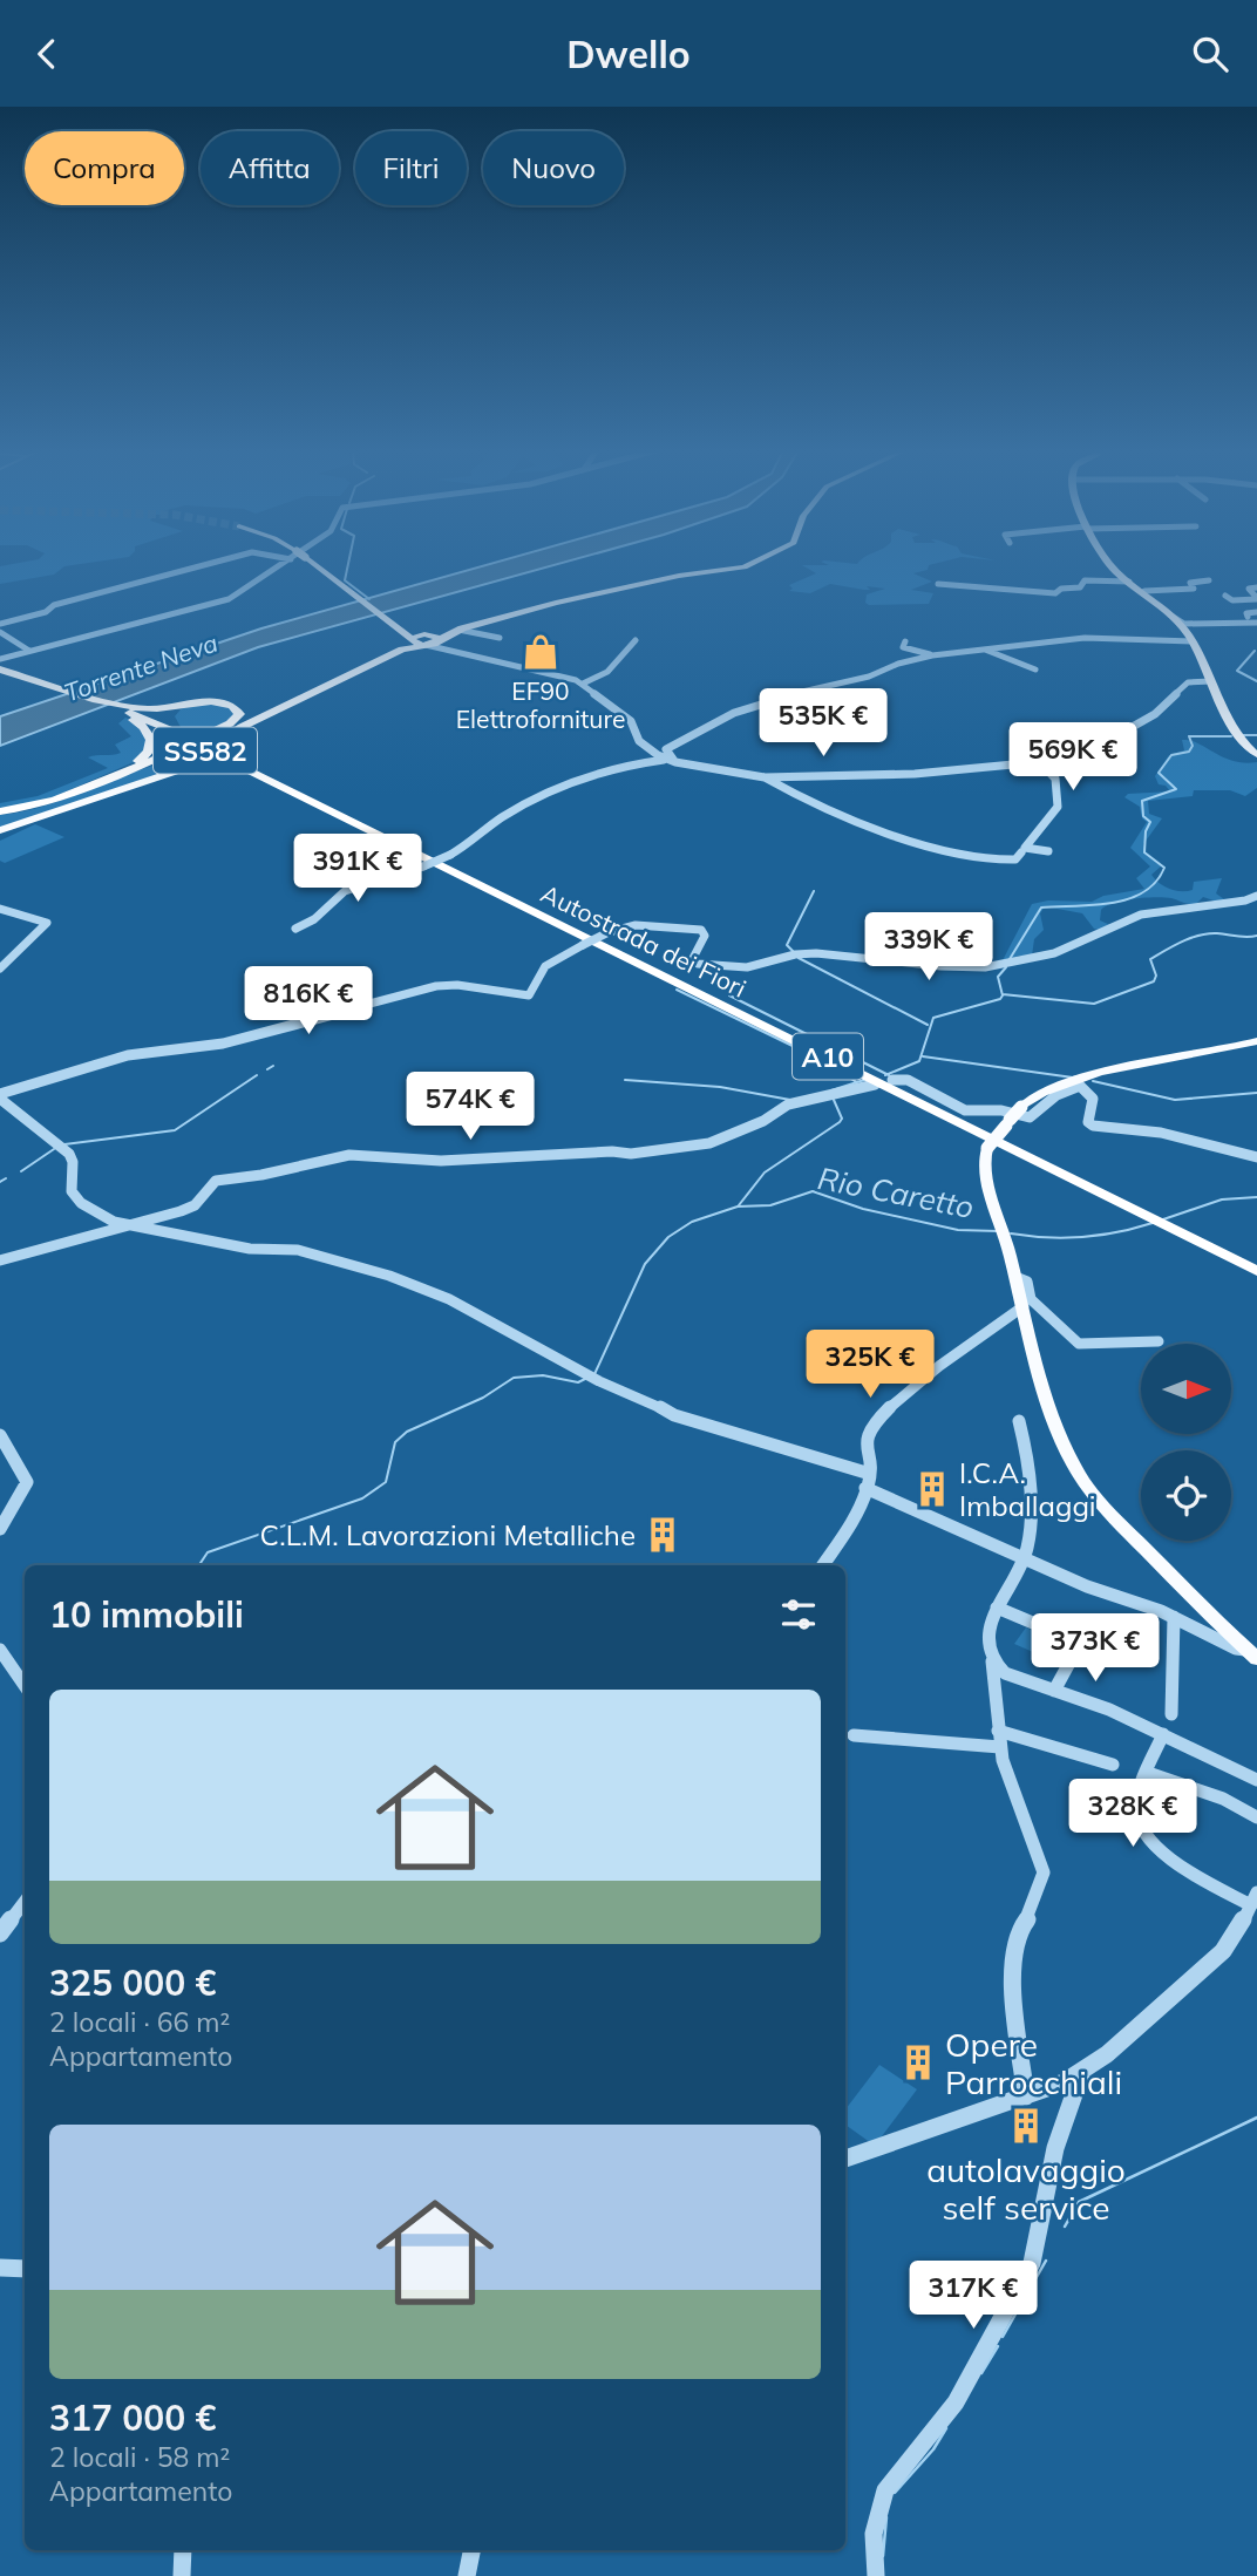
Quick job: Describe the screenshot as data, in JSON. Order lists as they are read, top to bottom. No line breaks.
{"streets":{"highway":["Autostrada dei Fiori","A10"],"main road":["SS582"]},"water":["Torrente Neva","Rio Caretto"],"places":{"shop":["EF90 Elettroforniture"],"building":["I.C.A. Imballaggi","C.L.M. Lavorazioni Metalliche","Opere Parrocchiali","autolavaggio self service"]},"north":"right","page":{"header":"Dwello","chip":["Compra","Affitta","Filtri","Nuovo"],"price":["535K €","569K €","391K €","339K €","816K €","574K €","325K €","373K €","328K €","317K €"],"heading":"10 immobili","list":[{"name":"325 000 €","note":"2 locali · 66 m² · Appartamento"},{"name":"317 000 €","note":"2 locali · 58 m² · Appartamento"}]}}
